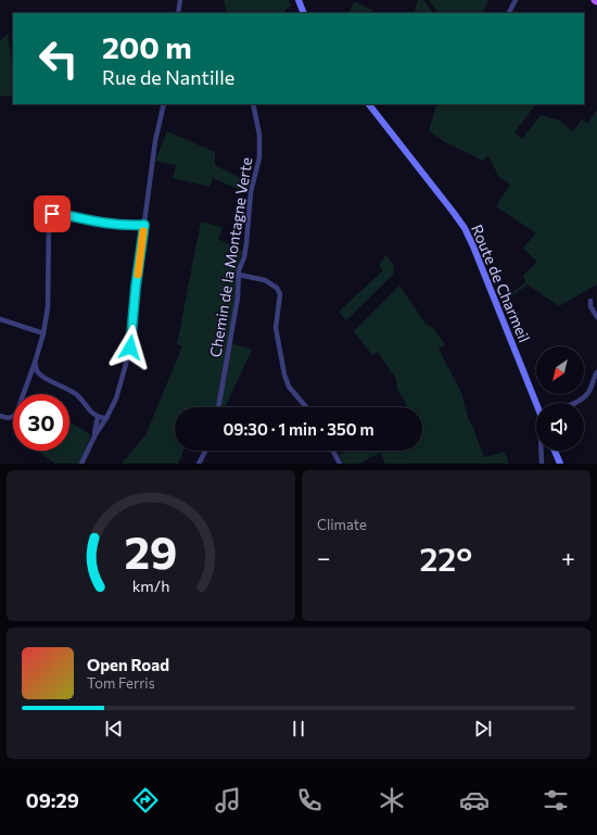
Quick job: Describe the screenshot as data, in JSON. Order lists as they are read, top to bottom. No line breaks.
{"streets":{"main road":["Route de Charmeil"],"street":["Chemin de la Montagne Verte"]},"north":"bottom left","page":{"turn":["200 m","Rue de Nantille"],"limit":"30","trip":"09:30 · 1 min · 350 m","tile":"Climate","heat":["−","22°","+"],"song":["Open Road","Tom Ferris"],"tabs":"09:29","gauge":["29","km/h"]}}
